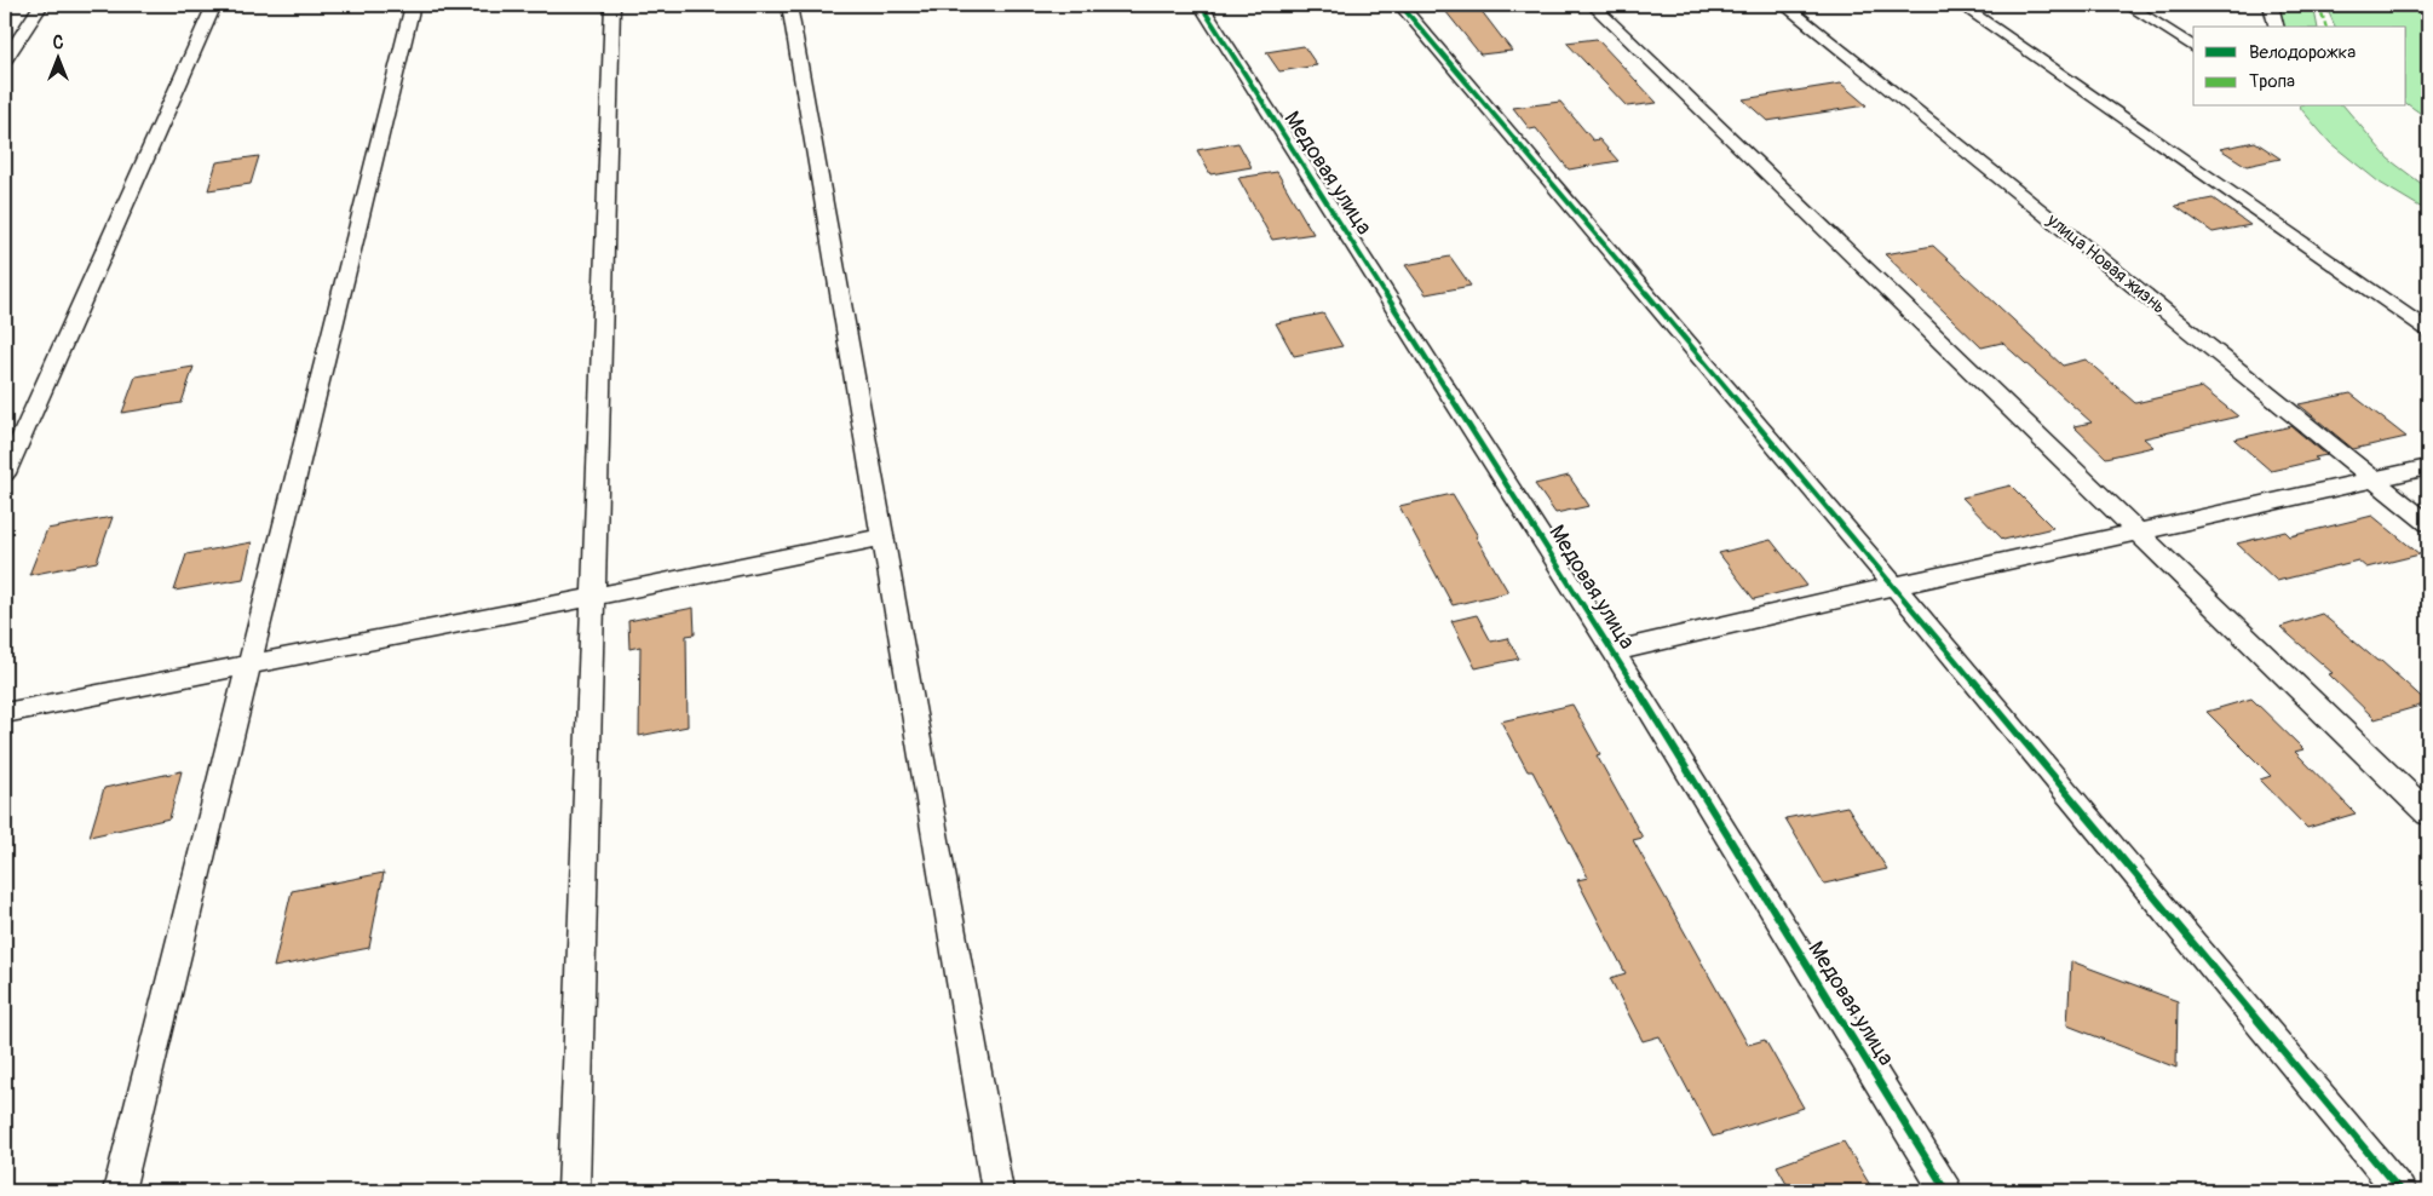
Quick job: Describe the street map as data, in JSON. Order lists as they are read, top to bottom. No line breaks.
{"streets":{"street":["Медовая улица","улица Новая жизнь"]},"legend":["Велодорожка","Тропа"],"north":"top"}
